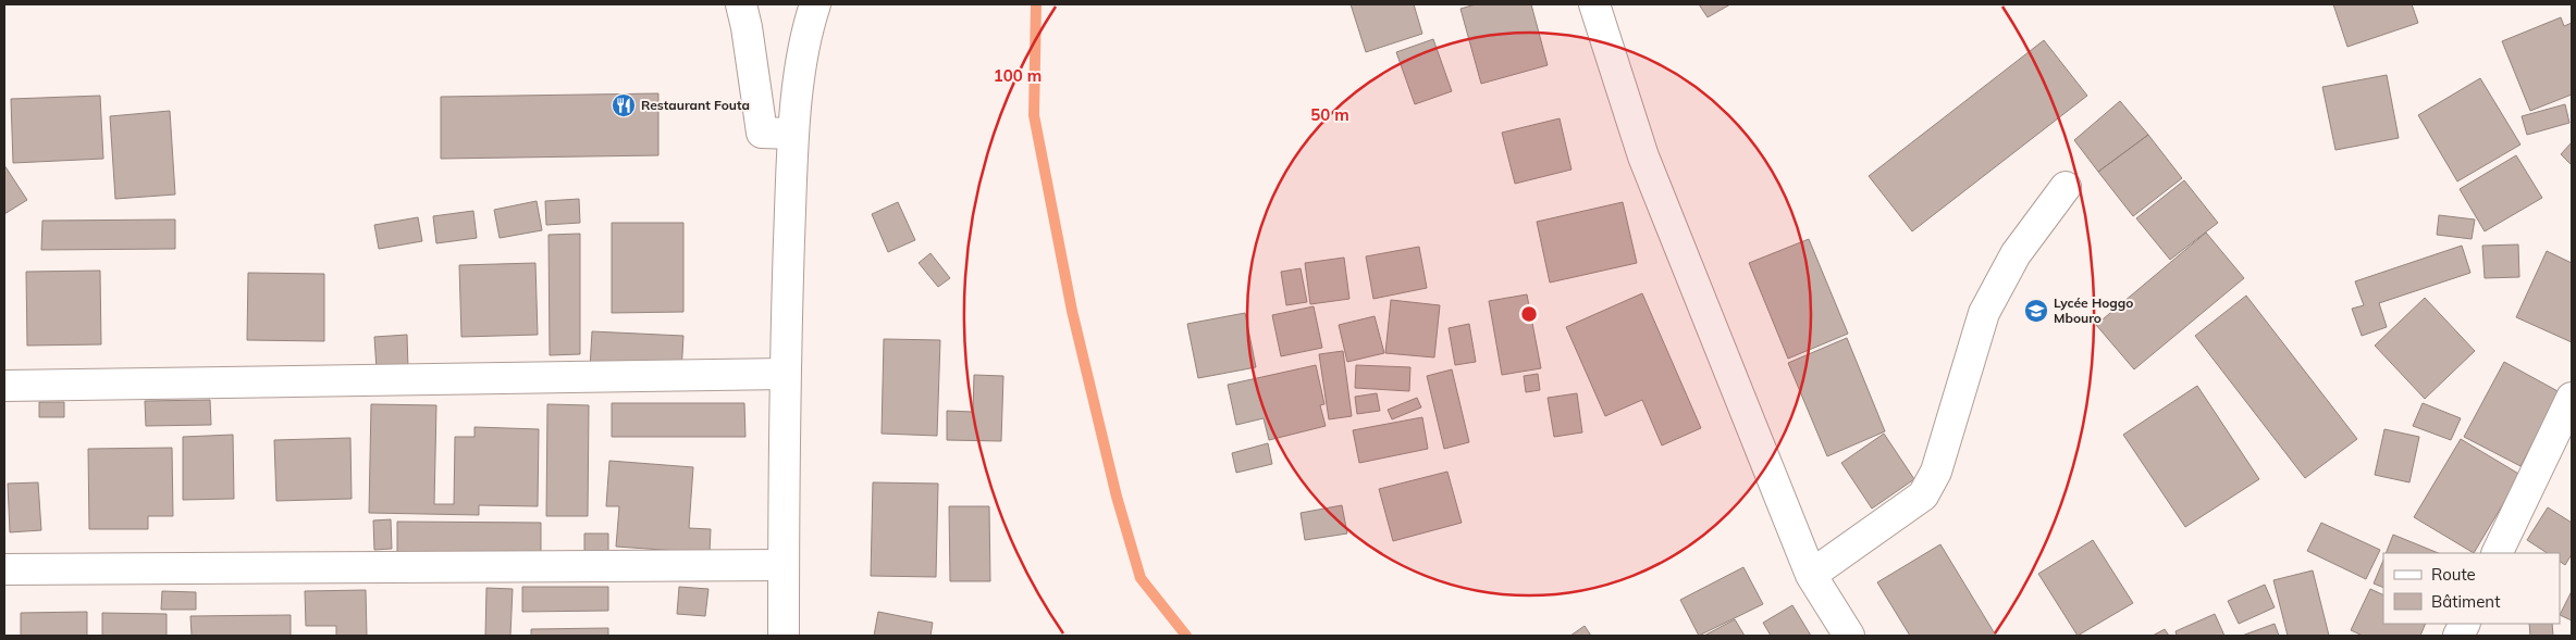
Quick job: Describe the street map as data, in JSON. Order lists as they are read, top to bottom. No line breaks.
{"places":{"restaurant":["Restaurant Fouta"],"school or university":["Lycée Hoggo Mbouro"]},"legend":["Route","Bâtiment"],"rings":["100 m","50 m"]}
